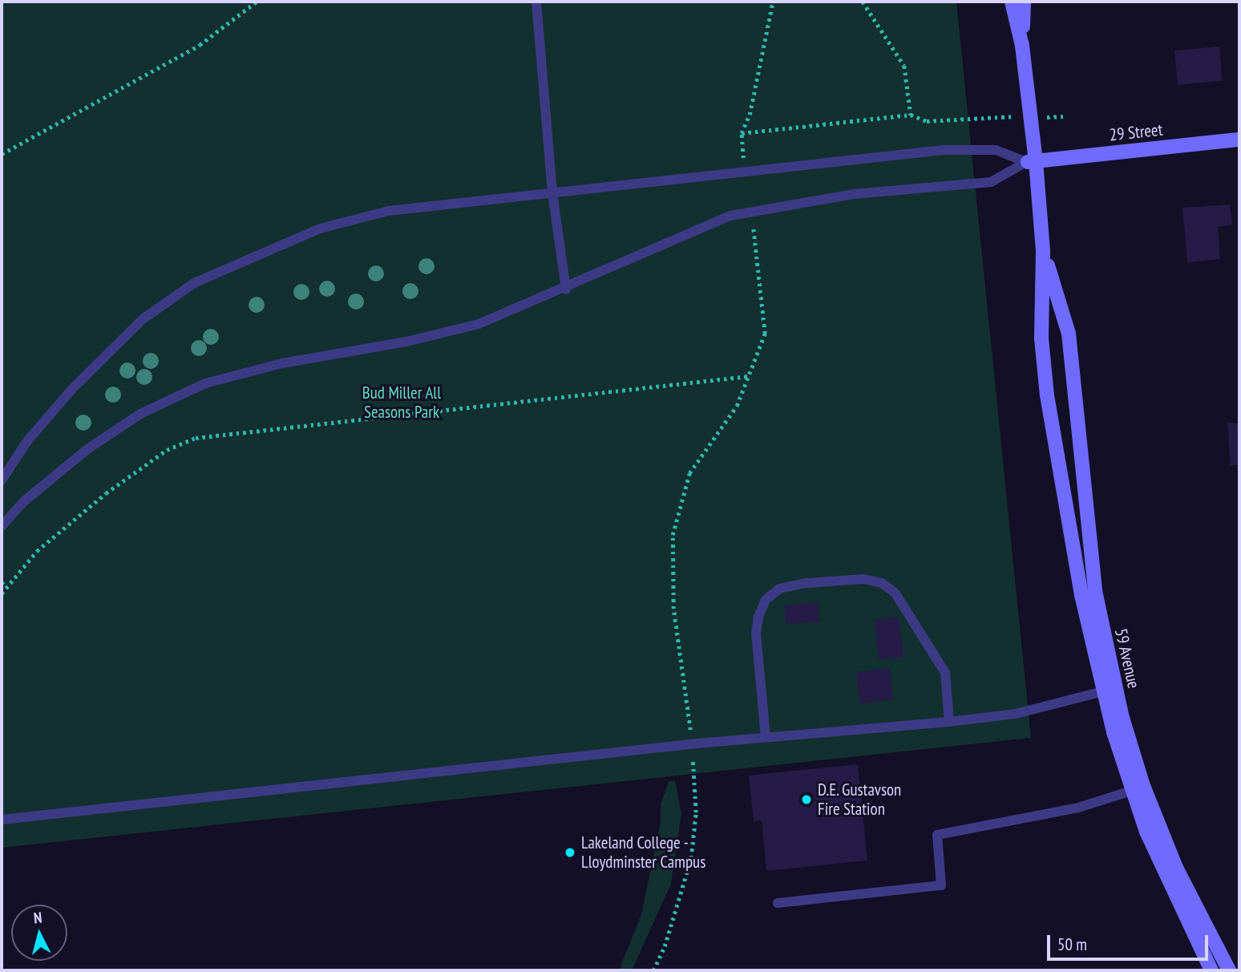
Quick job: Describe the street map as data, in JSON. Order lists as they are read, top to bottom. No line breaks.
{"streets":{"main road":["29 Street","59 Avenue"]},"parks":["Bud Miller All Seasons Park"],"places":["D.E. Gustavson Fire Station","Lakeland College - Lloydminster Campus"],"scale_bar":"50 m","north":"top"}
